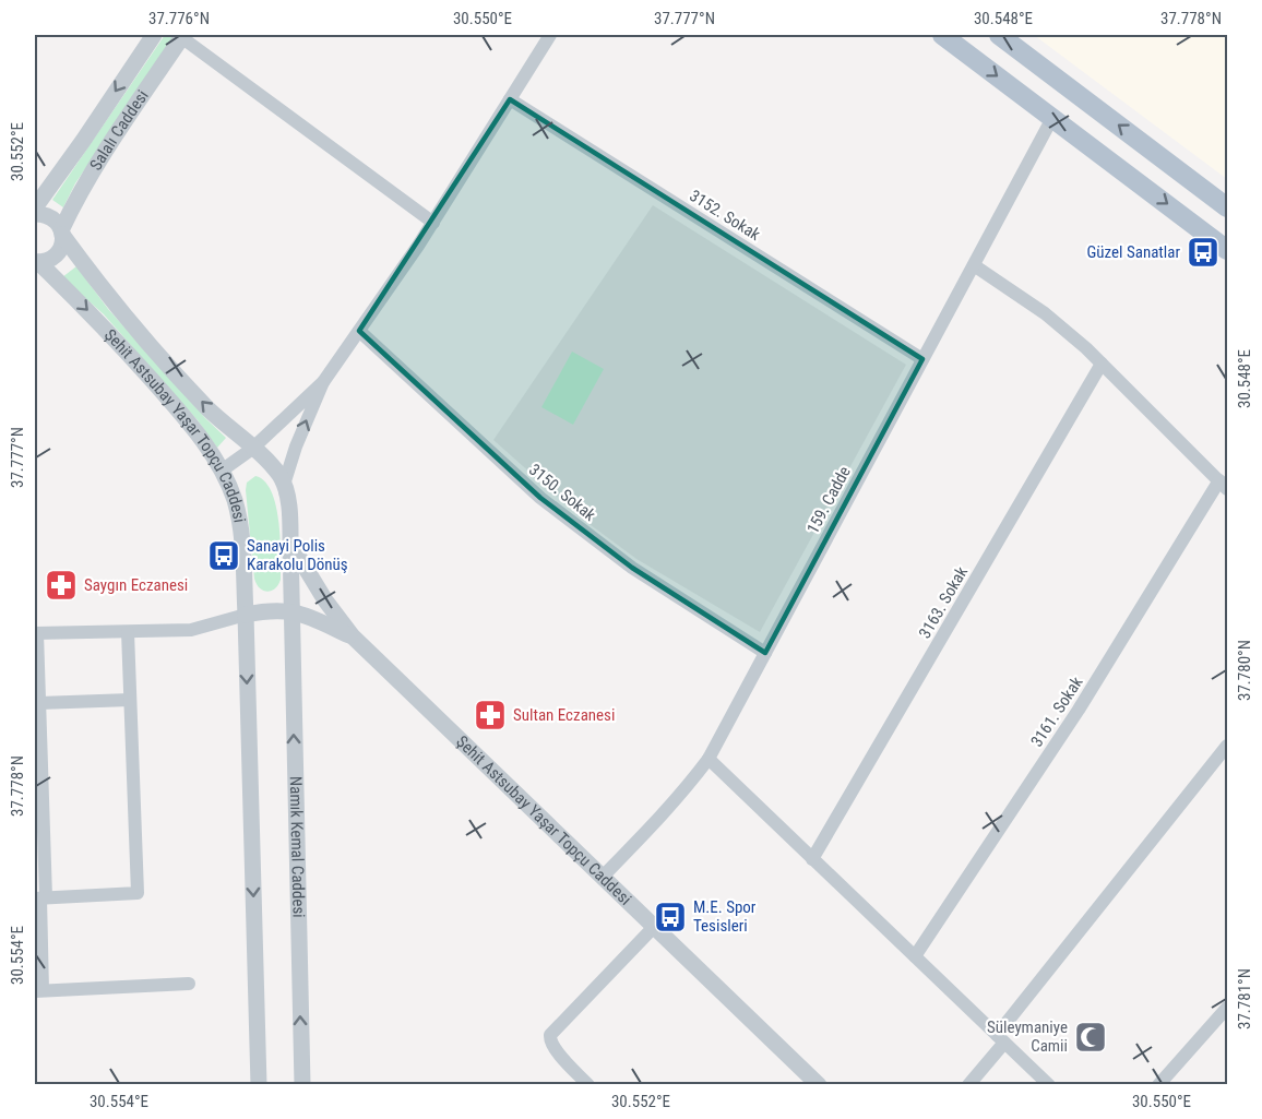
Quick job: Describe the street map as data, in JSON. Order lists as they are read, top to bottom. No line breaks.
{"streets":{"street":["Salalı Caddesi","3152. Sokak","Şehit Astsubay Yaşar Topçu Caddesi","3150. Sokak","159. Cadde","3163. Sokak","3161. Sokak","Namık Kemal Caddesi"]},"crossings":[["Salalı Caddesi","Şehit Astsubay Yaşar Topçu Caddesi"],["3152. Sokak","159. Cadde"],["Şehit Astsubay Yaşar Topçu Caddesi","159. Cadde"],["Şehit Astsubay Yaşar Topçu Caddesi","Namık Kemal Caddesi"],["3150. Sokak","159. Cadde"]],"places":{"bus stop":["Güzel Sanatlar","Sanayi Polis Karakolu Dönüş","M.E. Spor Tesisleri"],"pharmacy":["Saygın Eczanesi","Sultan Eczanesi"],"mosque":["Süleymaniye Camii"]},"coordinates":["37.776°N","30.550°E","37.777°N","30.548°E","37.778°N","30.552°E","37.780°N","30.554°E","37.781°N"]}
